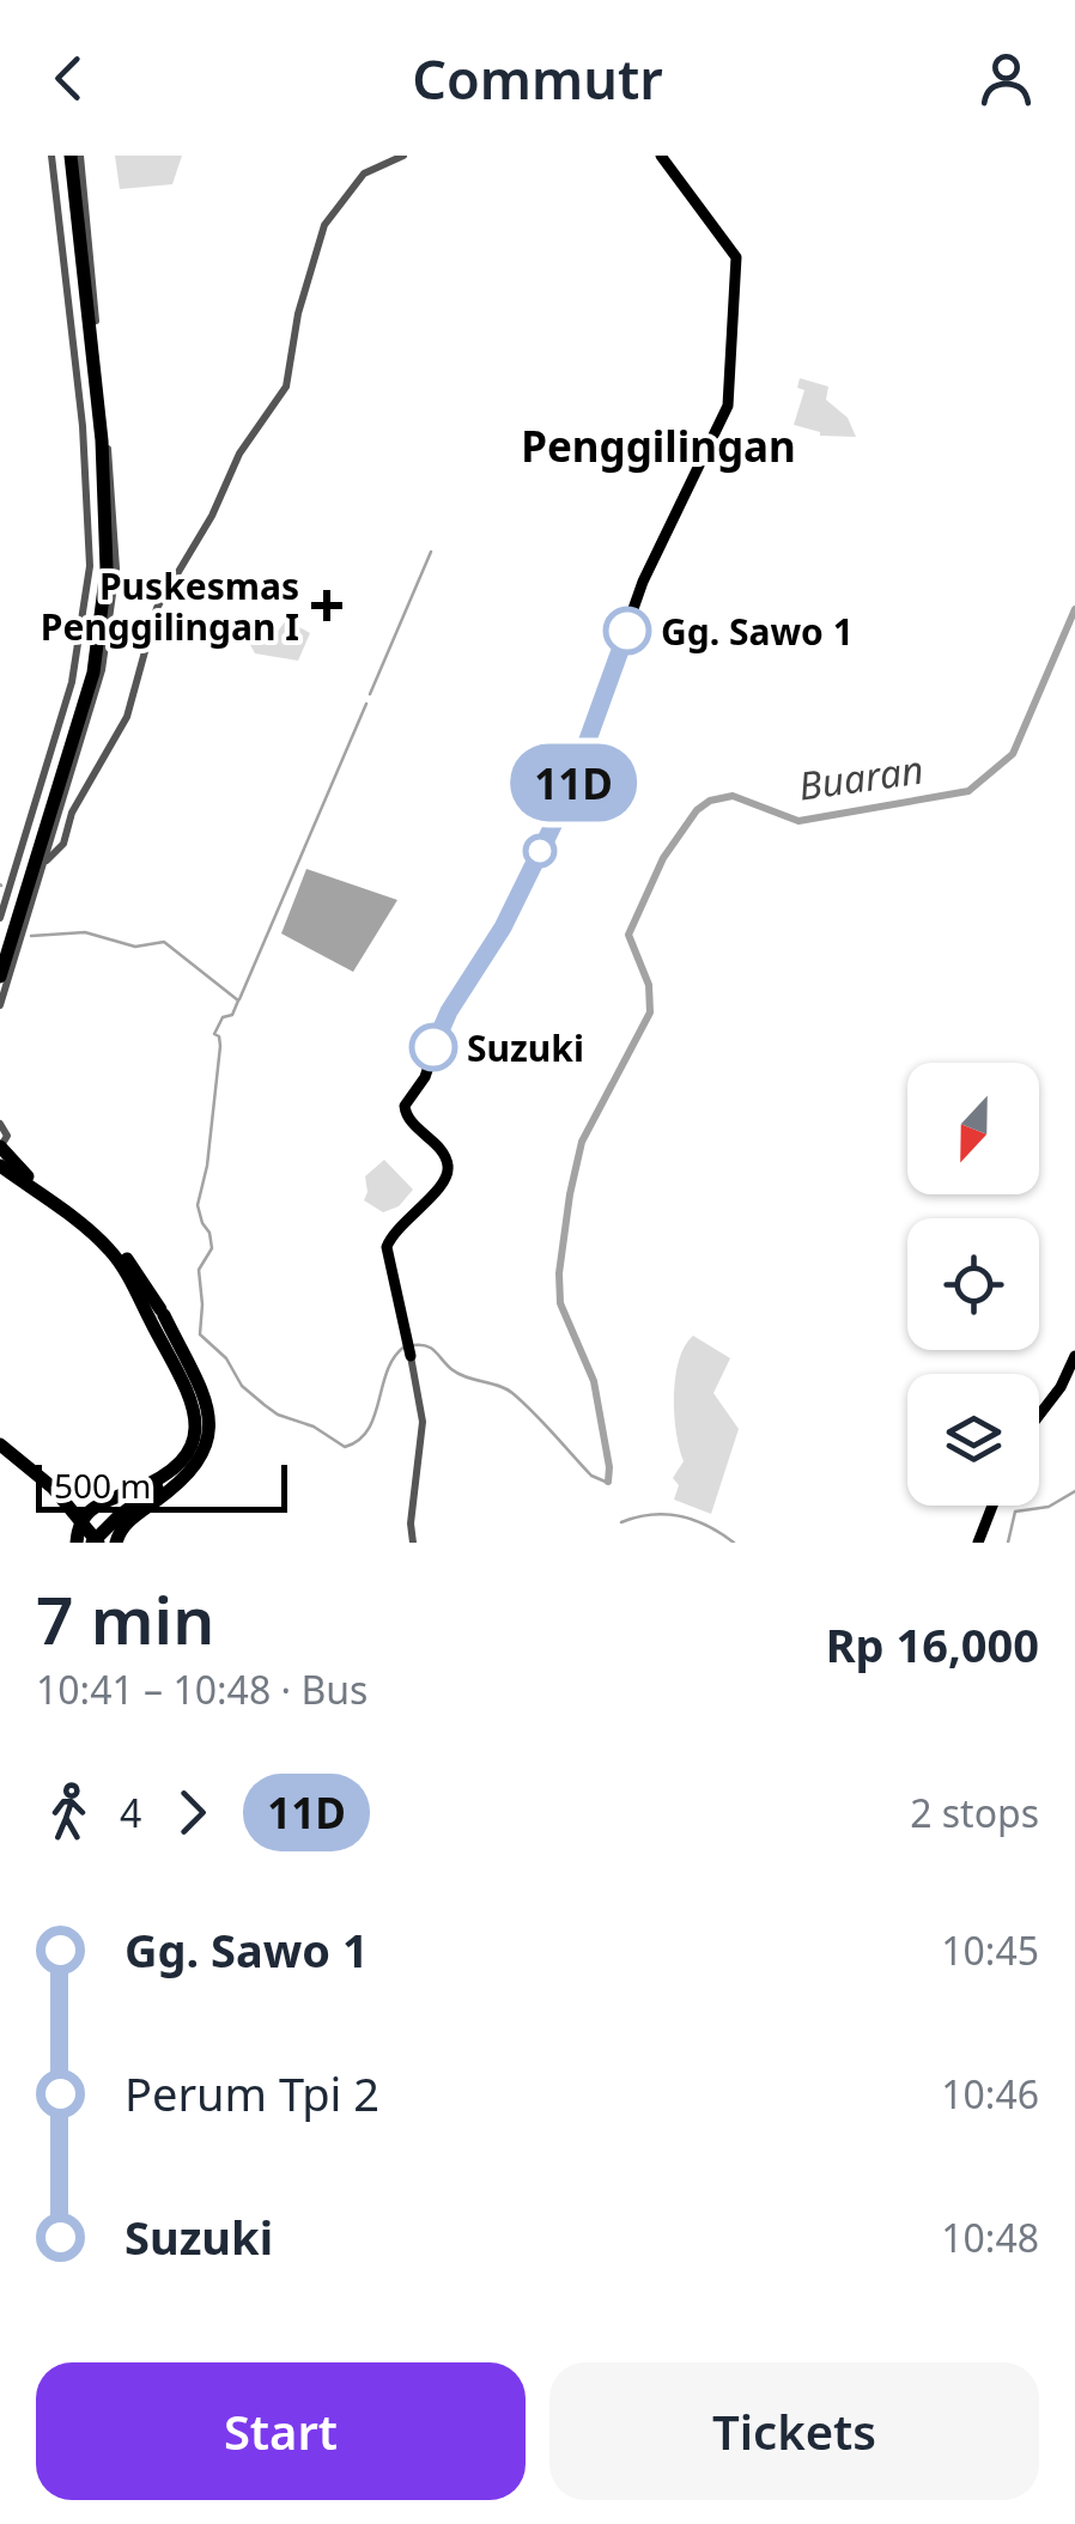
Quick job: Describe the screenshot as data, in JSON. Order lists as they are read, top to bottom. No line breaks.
{"districts":["Penggilingan"],"water":["Buaran"],"places":{"health":["Puskesmas Penggilingan I"],"other":["Gg. Sawo 1","Suzuki"]},"lines":["bus line 11D"],"scale_bar":"500 m","north":"bottom","page":{"header":"Commutr","on_map":"11D","scale":"500 m","heading":["7 min","10:41 – 10:48 · Bus","Rp 16,000"],"legs":["4","11D","2 stops"],"list":[{"name":"Gg. Sawo 1","value":"10:45"},{"name":"Perum Tpi 2","value":"10:46"},{"name":"Suzuki","value":"10:48"}],"buttons":["Start","Tickets"]}}
